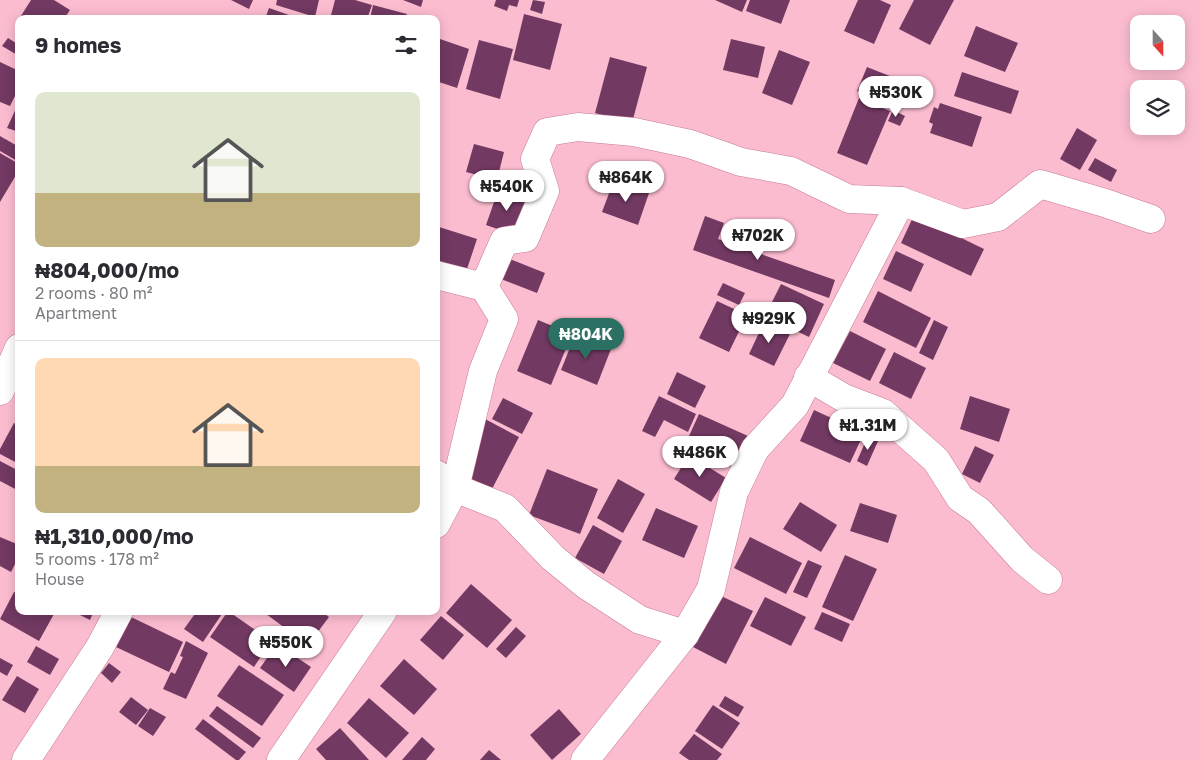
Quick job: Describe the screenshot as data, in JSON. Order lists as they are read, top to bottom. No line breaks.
{"north":"bottom","page":{"heading":"9 homes","list":[{"name":"₦804,000/mo","note":"2 rooms · 80 m² · Apartment"},{"name":"₦1,310,000/mo","note":"5 rooms · 178 m² · House"}],"price":["₦530K","₦864K","₦540K","₦702K","₦929K","₦804K","₦1.31M","₦486K","₦550K"]}}
